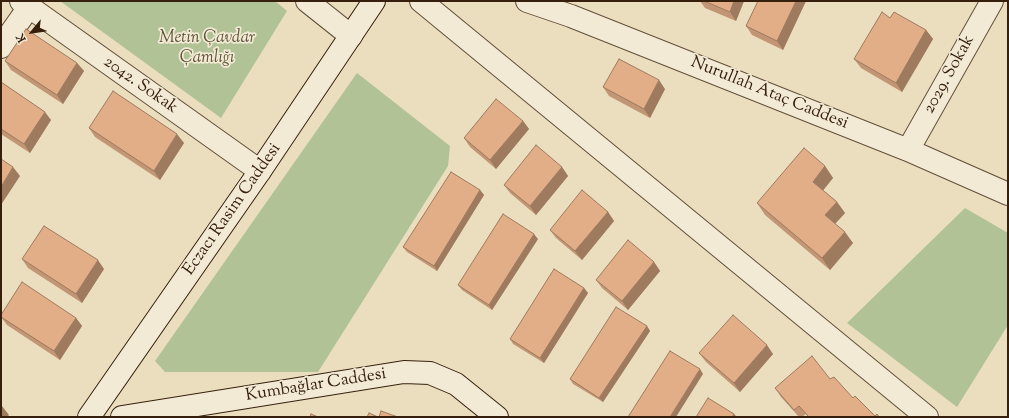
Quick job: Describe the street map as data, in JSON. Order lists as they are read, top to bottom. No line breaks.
{"streets":{"street":["2029. Sokak","2042. Sokak","Nurullah Ataç Caddesi","Eczacı Rasim Caddesi","Kumbağlar Caddesi"]},"crossings":[["2029. Sokak","Nurullah Ataç Caddesi"],["2042. Sokak","Eczacı Rasim Caddesi"]],"parks":["Metin Çavdar Çamlığı"],"north":"bottom left"}
